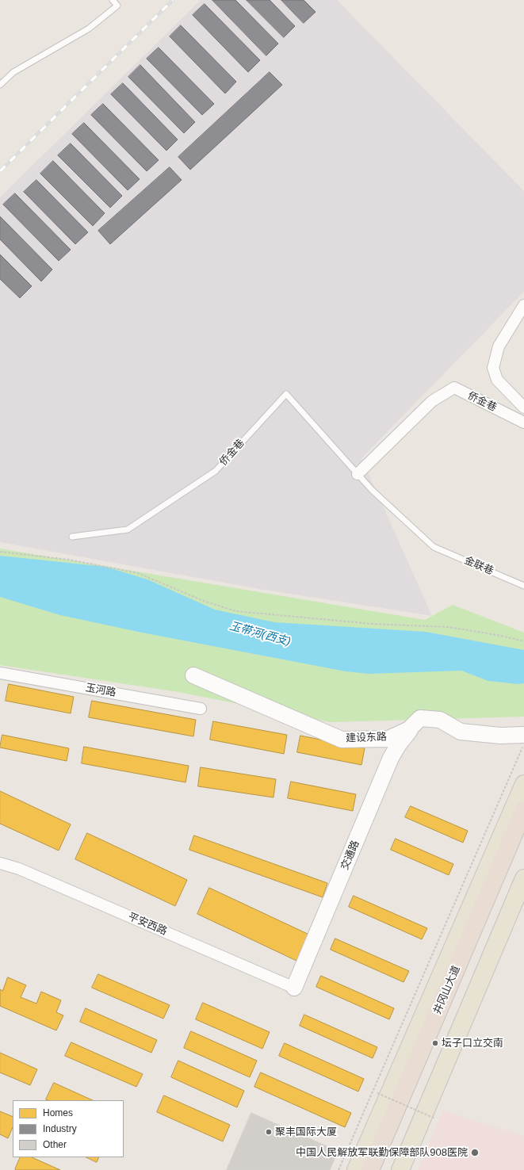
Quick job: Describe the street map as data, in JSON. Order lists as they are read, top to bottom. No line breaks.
{"streets":{"highway":["井冈山大道"],"street":["侨金巷","玉河路","建设东路","交通路","平安西路"],"lane":["金联巷"]},"crossings":[["侨金巷","金联巷"],["建设东路","交通路"],["交通路","平安西路"]],"water":["玉带河(西支)"],"places":["坛子口立交南","聚丰国际大厦","中国人民解放军联勤保障部队908医院"],"legend":["Homes","Industry","Other"]}
